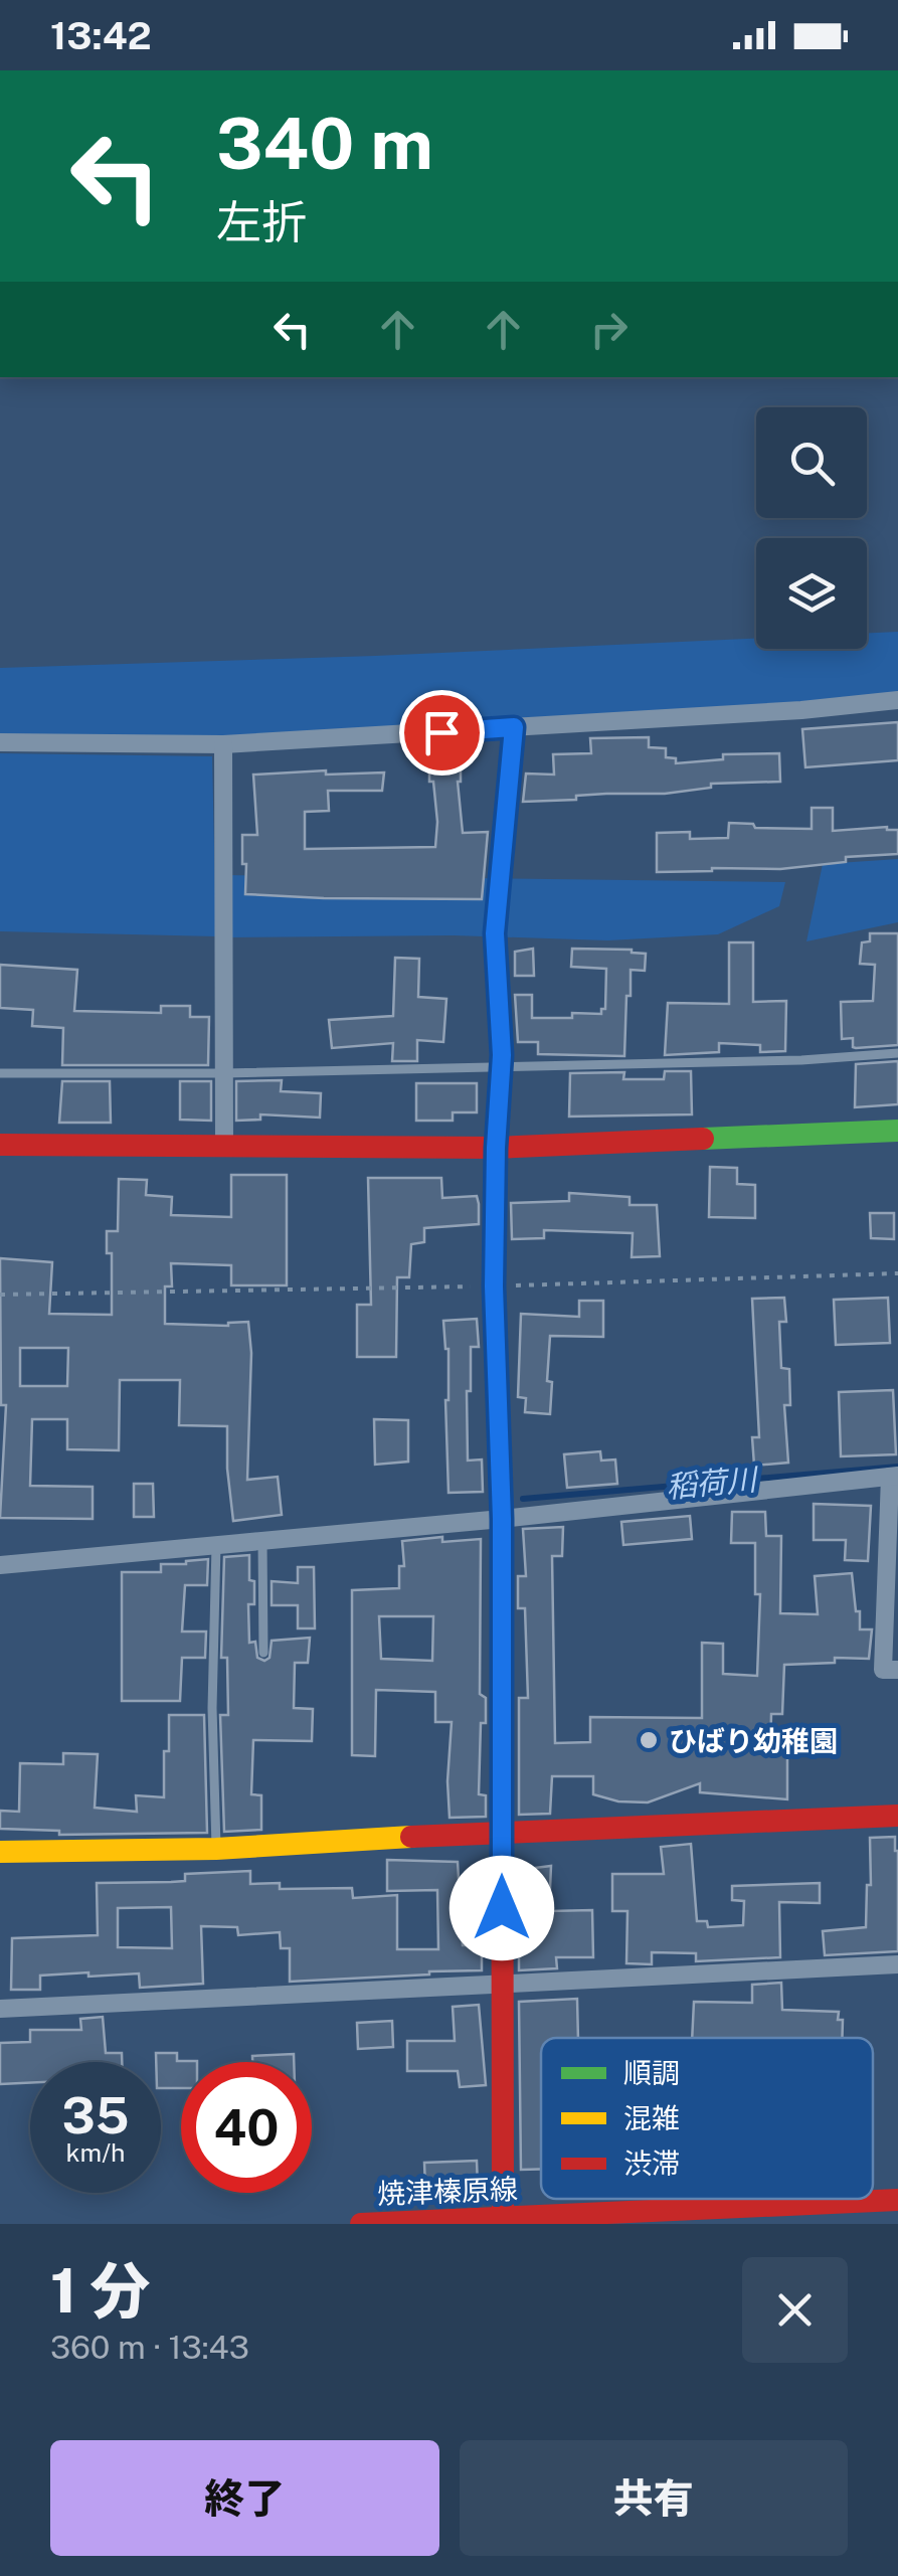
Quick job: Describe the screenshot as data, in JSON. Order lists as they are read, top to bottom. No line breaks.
{"streets":{"street":["焼津榛原線"]},"water":["稻荷川"],"places":["ひばり幼稚園"],"legend":["順調","混雑","渋滞"],"page":{"status":"13:42","turn":["340 m","左折"],"speed":"35 km/h","limit":"40","heading":["1 分","360 m · 13:43"],"buttons":["終了","共有"]}}
